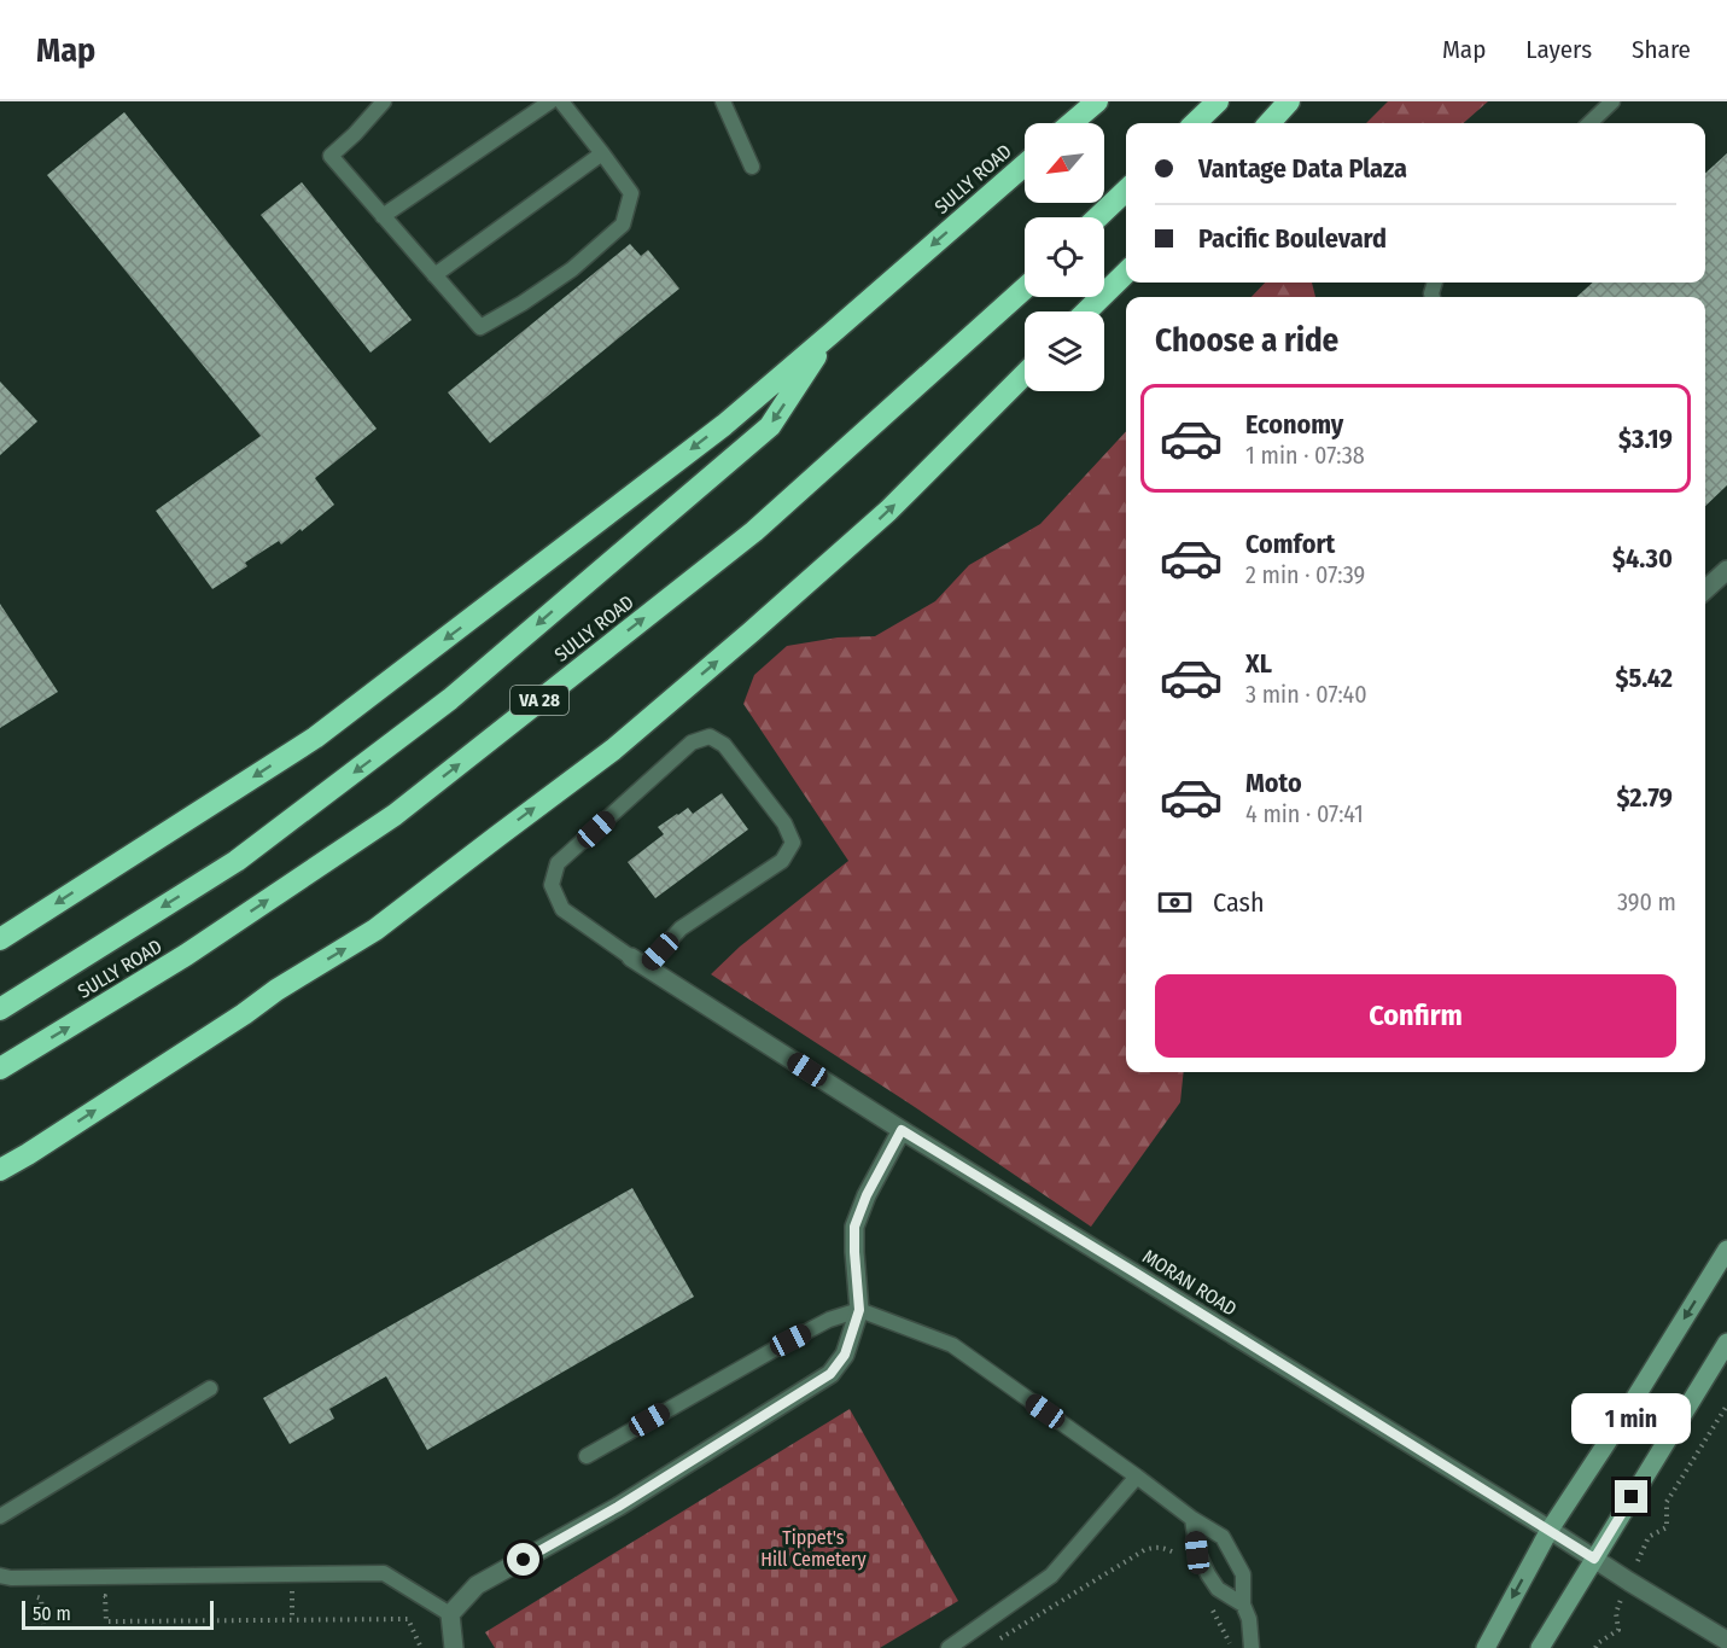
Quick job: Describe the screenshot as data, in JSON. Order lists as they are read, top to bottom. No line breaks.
{"streets":{"highway":["SULLY ROAD","VA 28"],"street":["MORAN ROAD"]},"parks":["Tippet's Hill Cemetery"],"scale_bar":"50 m","north":"bottom left","page":{"header":"Map","nav":["Map","Layers","Share"],"banner":["Vantage Data Plaza","Pacific Boulevard"],"heading":"Choose a ride","list":[{"name":"Economy","note":"1 min · 07:38","value":"$3.19"},{"name":"Comfort","note":"2 min · 07:39","value":"$4.30"},{"name":"XL","note":"3 min · 07:40","value":"$5.42"},{"name":"Moto","note":"4 min · 07:41","value":"$2.79"}],"pay":["Cash","390 m"],"buttons":"Confirm","bubble":"1 min","scale":"50 m"}}
